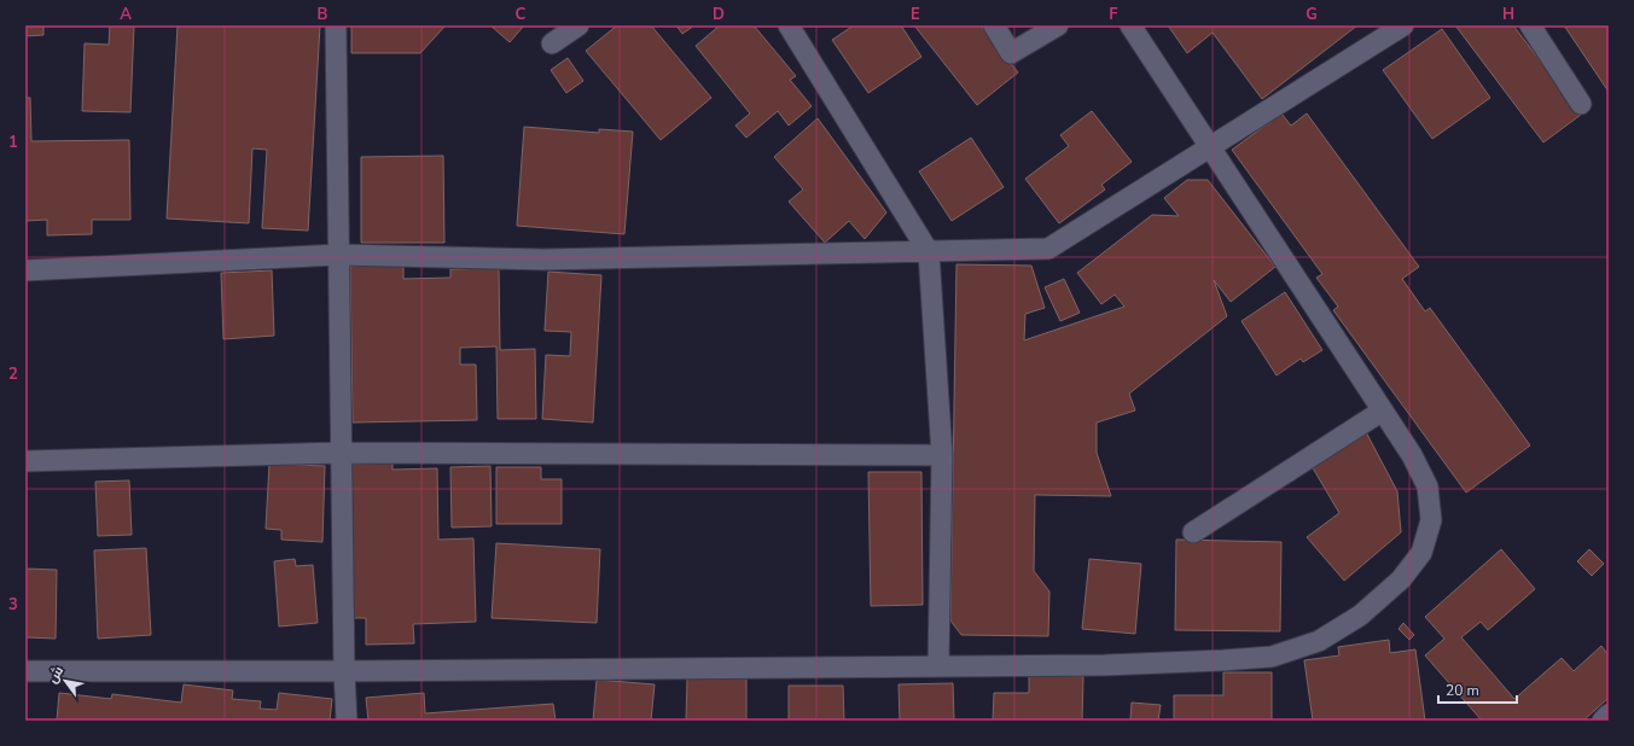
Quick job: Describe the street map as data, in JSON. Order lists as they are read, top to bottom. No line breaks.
{"scale_bar":"20 m","north":"top left","grid":{"columns":["A","B","C","D","E","F","G","H"],"rows":["1","2","3"]}}
